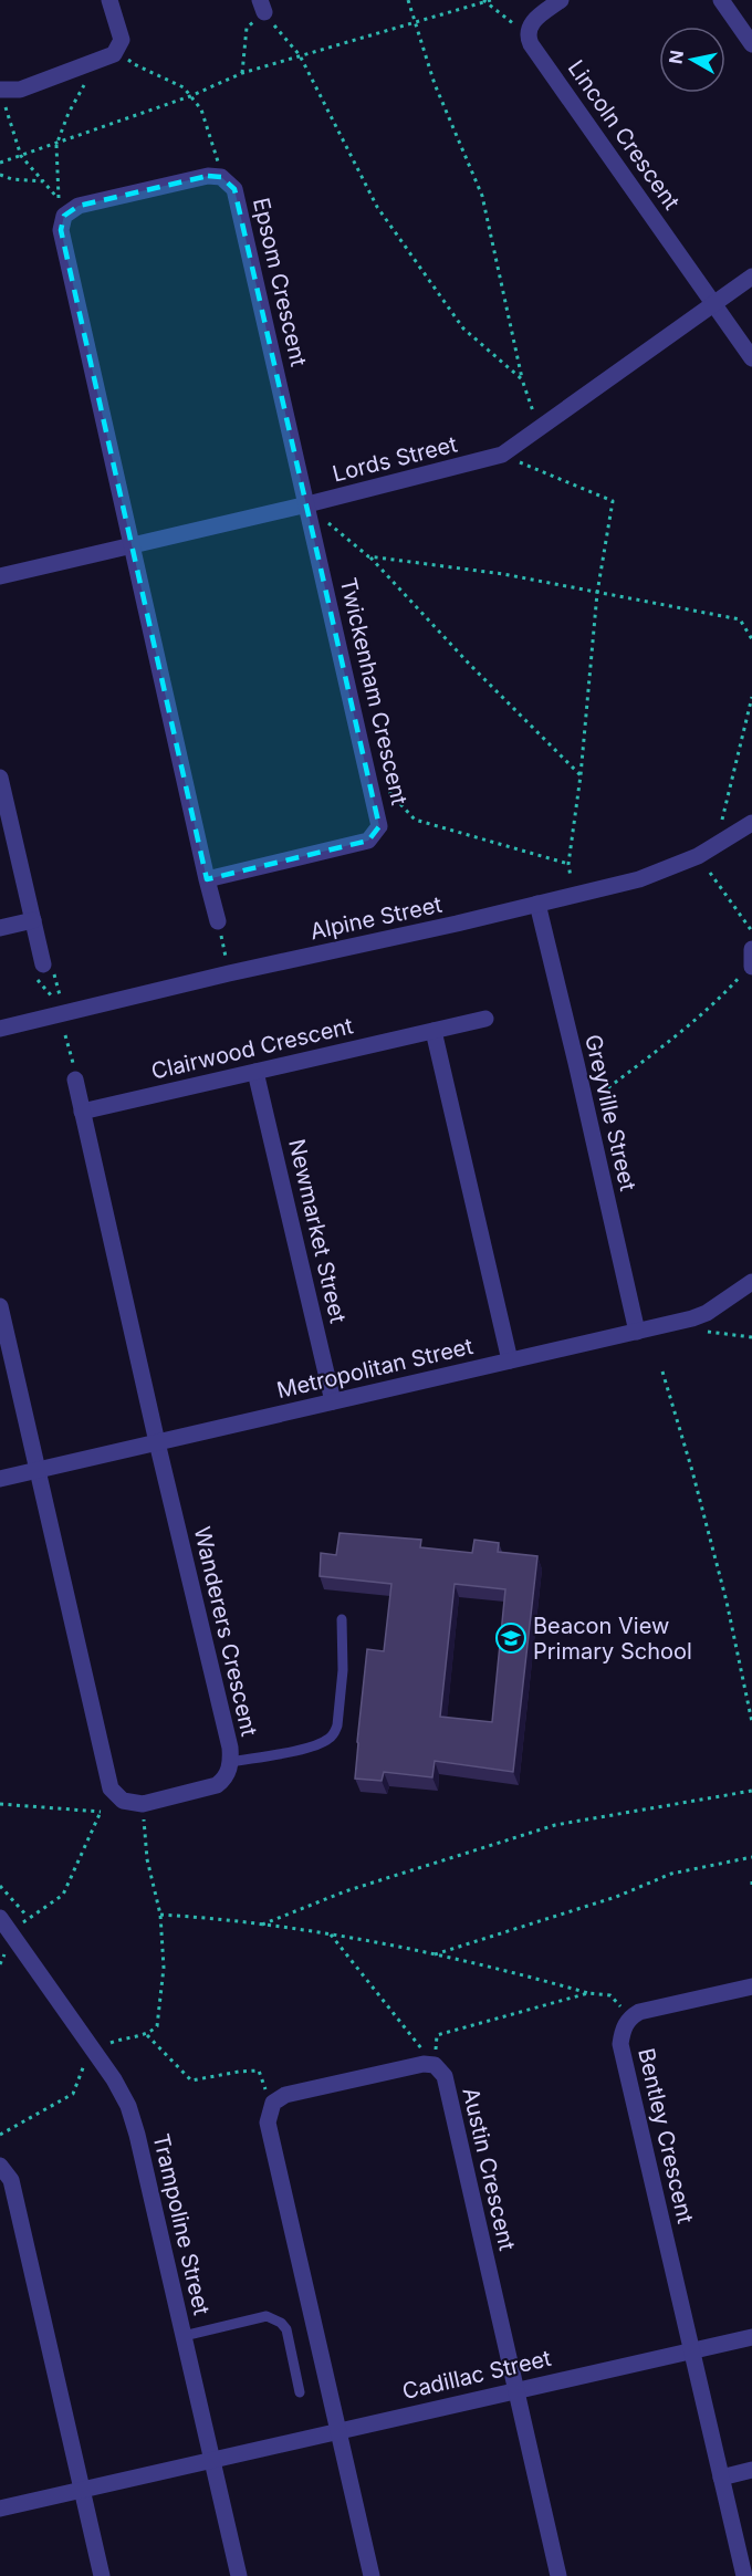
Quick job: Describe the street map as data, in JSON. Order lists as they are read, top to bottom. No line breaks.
{"streets":{"street":["Lincoln Crescent","Epsom Crescent","Lords Street","Twickenham Crescent","Alpine Street","Clairwood Crescent","Greyville Street","Newmarket Street","Metropolitan Street","Wanderers Crescent","Bentley Crescent","Austin Crescent","Trampoline Street","Cadillac Street"]},"crossings":[["Lincoln Crescent","Lords Street"],["Epsom Crescent","Lords Street"],["Epsom Crescent","Twickenham Crescent"],["Lords Street","Twickenham Crescent"],["Alpine Street","Greyville Street"],["Clairwood Crescent","Newmarket Street"],["Greyville Street","Metropolitan Street"],["Newmarket Street","Metropolitan Street"],["Metropolitan Street","Wanderers Crescent"],["Bentley Crescent","Cadillac Street"],["Austin Crescent","Cadillac Street"],["Trampoline Street","Cadillac Street"]],"places":{"school or university":["Beacon View Primary School"]},"north":"left"}
